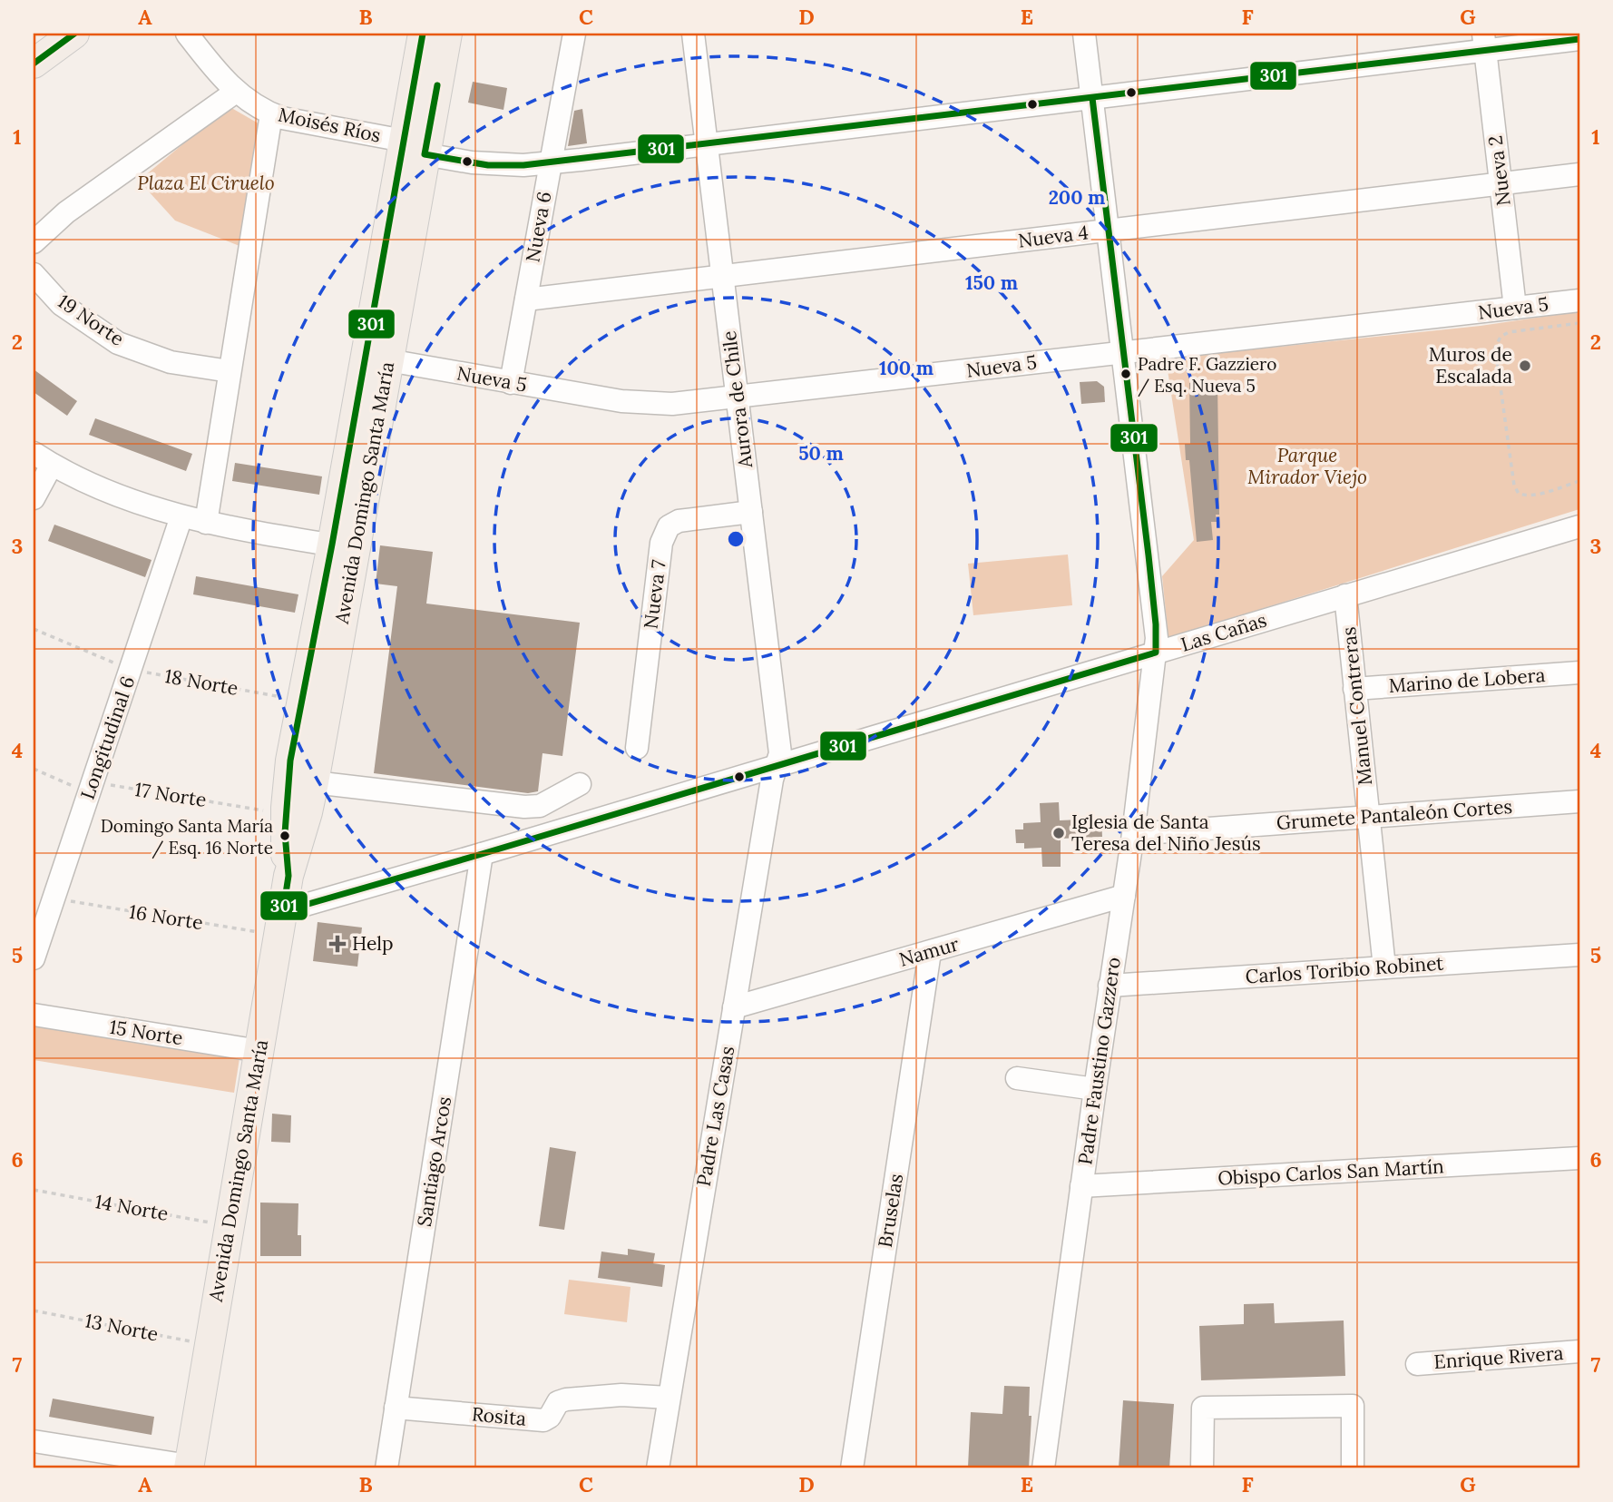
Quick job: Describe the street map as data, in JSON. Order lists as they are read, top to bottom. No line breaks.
{"streets":{"main road":["Avenida Domingo Santa María"],"street":["Moisés Ríos","Nueva 2","Nueva 6","Nueva 4","Nueva 5","19 Norte","Aurora de Chile","Nueva 7","Las Cañas","Marino de Lobera","Manuel Contreras","Longitudinal 6","Grumete Pantaleón Cortes","Namur","Carlos Toribio Robinet","15 Norte","Padre Faustino Gazzero","Padre Las Casas","Santiago Arcos","Obispo Carlos San Martín","Bruselas","Enrique Rivera","Rosita"],"path":["18 Norte","17 Norte","16 Norte","14 Norte","13 Norte"]},"crossings":[["Moisés Ríos","Nueva 2"],["Moisés Ríos","Nueva 6"],["Moisés Ríos","Aurora de Chile"],["Moisés Ríos","Avenida Domingo Santa María"],["Moisés Ríos","Padre Faustino Gazzero"],["Nueva 2","Nueva 4"],["Nueva 2","Nueva 5"],["Nueva 6","Nueva 4"],["Nueva 6","Nueva 5"],["Nueva 4","Aurora de Chile"],["Nueva 4","Padre Faustino Gazzero"],["Nueva 5","Aurora de Chile"],["Nueva 5","Avenida Domingo Santa María"],["Nueva 5","Padre Faustino Gazzero"],["Aurora de Chile","Nueva 7"],["Aurora de Chile","Las Cañas"],["Aurora de Chile","Padre Las Casas"],["Avenida Domingo Santa María","Las Cañas"],["Avenida Domingo Santa María","18 Norte"],["Avenida Domingo Santa María","17 Norte"],["Avenida Domingo Santa María","16 Norte"],["Avenida Domingo Santa María","15 Norte"],["Avenida Domingo Santa María","14 Norte"],["Avenida Domingo Santa María","13 Norte"],["Las Cañas","Manuel Contreras"],["Las Cañas","16 Norte"],["Las Cañas","Padre Faustino Gazzero"],["Las Cañas","Padre Las Casas"],["Las Cañas","Santiago Arcos"],["Marino de Lobera","Manuel Contreras"],["18 Norte","Longitudinal 6"],["Manuel Contreras","Grumete Pantaleón Cortes"],["Manuel Contreras","Carlos Toribio Robinet"],["Longitudinal 6","17 Norte"],["Longitudinal 6","16 Norte"],["Grumete Pantaleón Cortes","Padre Faustino Gazzero"],["Namur","Padre Faustino Gazzero"],["Namur","Padre Las Casas"],["Namur","Bruselas"],["Carlos Toribio Robinet","Padre Faustino Gazzero"],["Padre Faustino Gazzero","Obispo Carlos San Martín"],["Padre Las Casas","Rosita"],["Santiago Arcos","Rosita"]],"parks":["Plaza El Ciruelo","Parque Mirador Viejo"],"places":{"other":["Muros de Escalada","Padre F. Gazziero / Esq. Nueva 5","Iglesia de Santa Teresa del Niño Jesús","Domingo Santa María / Esq. 16 Norte"],"health":["Help"]},"lines":["transit line 301"],"grid":{"columns":["A","B","C","D","E","F","G"],"rows":["1","2","3","4","5","6","7"]},"rings":["200 m","150 m","100 m","50 m"]}
